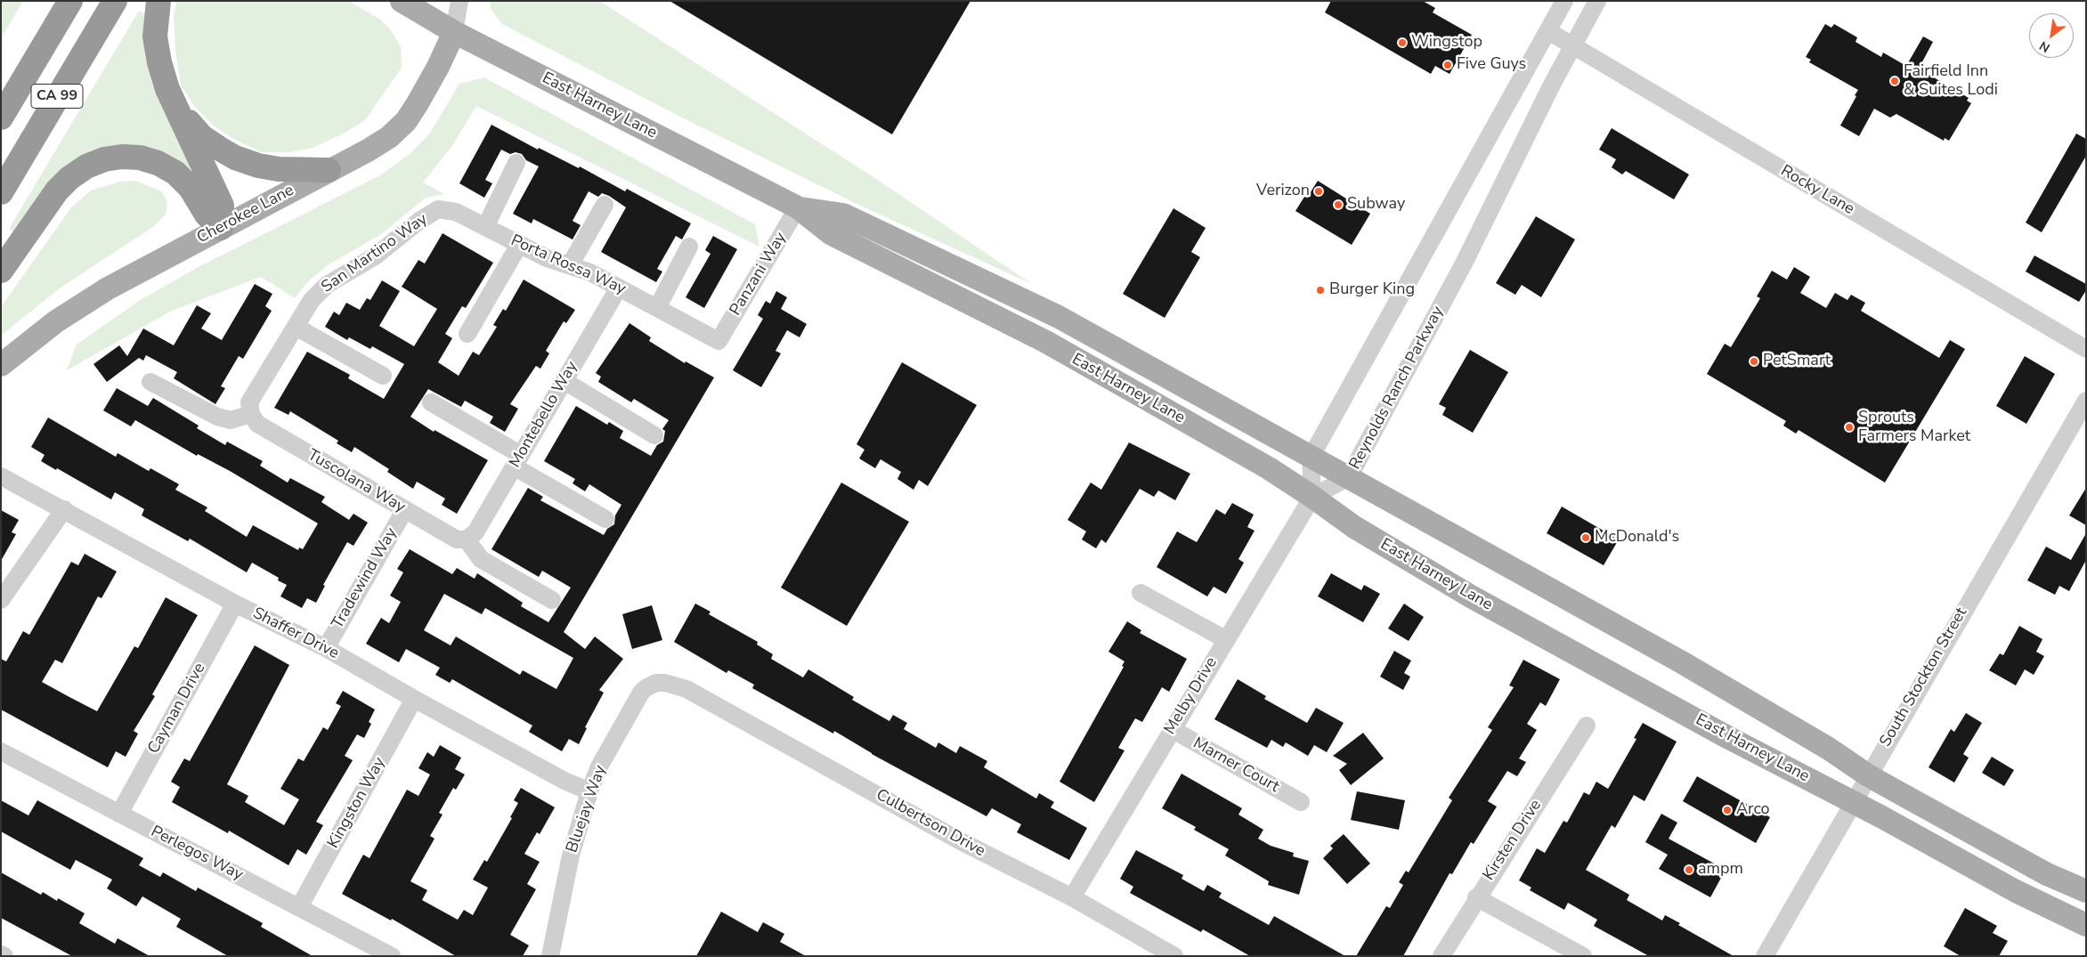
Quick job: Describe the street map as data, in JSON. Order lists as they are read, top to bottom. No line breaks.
{"streets":{"highway":["CA 99"],"main road":["East Harney Lane","Cherokee Lane"],"street":["Rocky Lane","San Martino Way","Porta Rossa Way","Panzani Way","Reynolds Ranch Parkway","Montebello Way","Tuscolana Way","Tradewind Way","Shaffer Drive","South Stockton Street","Melby Drive","Cayman Drive","Marner Court","Kingston Way","Bluejay Way","Culbertson Drive","Kirsten Drive","Perlegos Way"]},"crossings":[["East Harney Lane","Cherokee Lane"],["East Harney Lane","Panzani Way"],["East Harney Lane","Reynolds Ranch Parkway"],["East Harney Lane","South Stockton Street"],["East Harney Lane","Melby Drive"],["Rocky Lane","Reynolds Ranch Parkway"],["San Martino Way","Porta Rossa Way"],["San Martino Way","Tuscolana Way"],["Porta Rossa Way","Panzani Way"],["Porta Rossa Way","Montebello Way"],["Reynolds Ranch Parkway","Melby Drive"],["Montebello Way","Tuscolana Way"],["Tuscolana Way","Tradewind Way"],["Tradewind Way","Shaffer Drive"],["Shaffer Drive","Cayman Drive"],["Shaffer Drive","Kingston Way"],["Shaffer Drive","Bluejay Way"],["Melby Drive","Marner Court"],["Melby Drive","Culbertson Drive"],["Cayman Drive","Perlegos Way"],["Kingston Way","Perlegos Way"],["Bluejay Way","Culbertson Drive"]],"places":["Wingstop","Five Guys","Fairfield Inn & Suites Lodi","Verizon","Subway","Burger King","PetSmart","Sprouts Farmers Market","McDonald's","Arco","ampm"],"north":"bottom left"}
